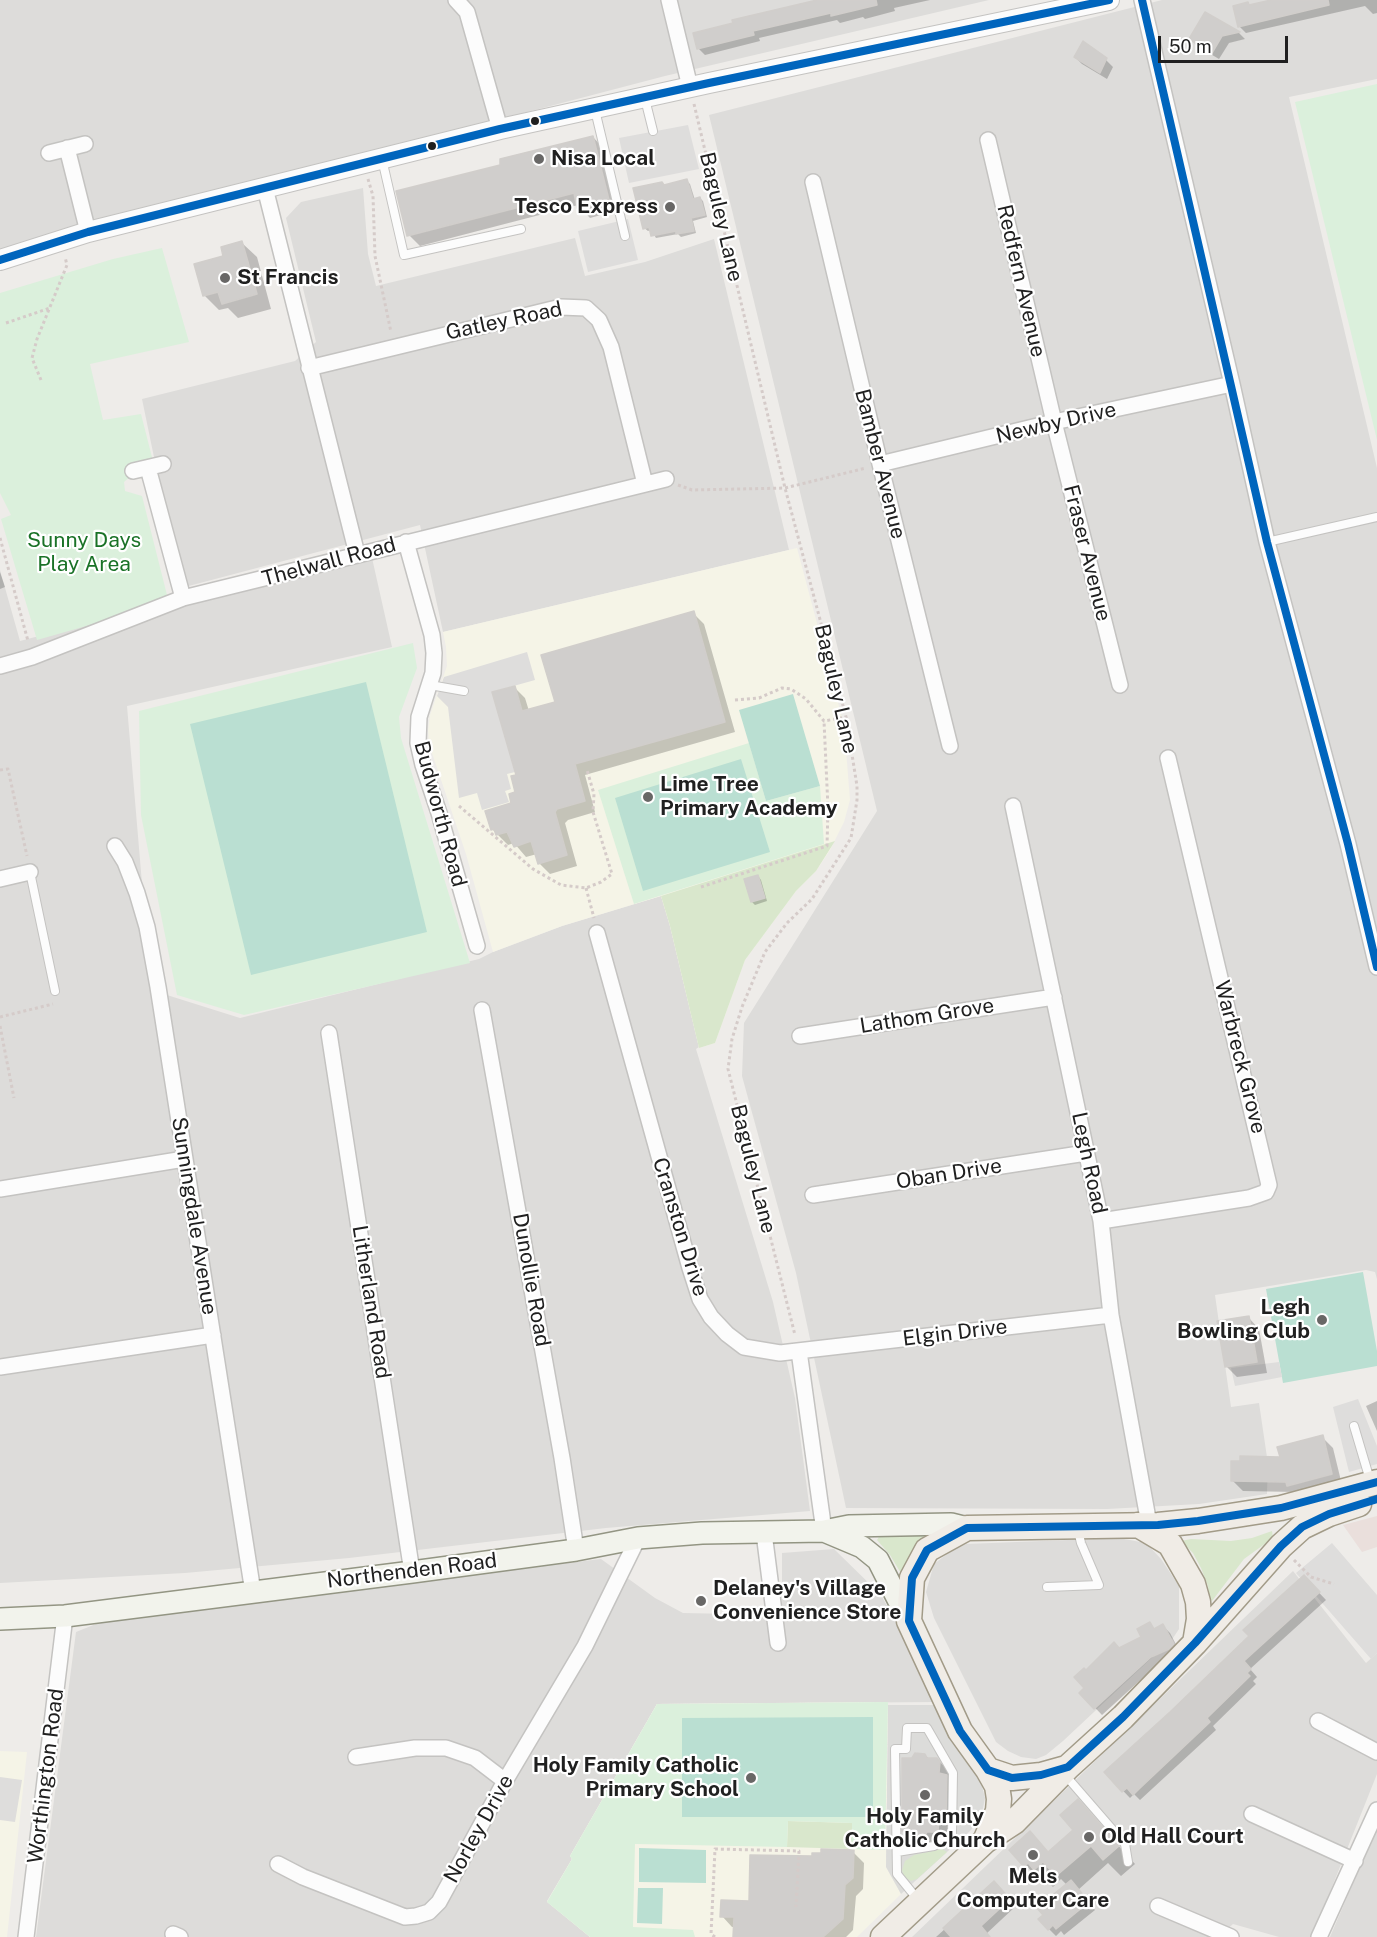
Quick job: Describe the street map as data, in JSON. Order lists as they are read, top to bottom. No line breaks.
{"streets":{"main road":["Northenden Road"],"street":["Redfern Avenue","Gatley Road","Newby Drive","Bamber Avenue","Fraser Avenue","Thelwall Road","Budworth Road","Lathom Grove","Warbreck Grove","Legh Road","Oban Drive","Sunningdale Avenue","Cranston Drive","Dunollie Road","Litherland Road","Elgin Drive","Worthington Road","Norley Drive"],"path":["Baguley Lane"]},"crossings":[["Baguley Lane","Cranston Drive"],["Baguley Lane","Elgin Drive"],["Redfern Avenue","Newby Drive"],["Redfern Avenue","Fraser Avenue"],["Gatley Road","Thelwall Road"],["Newby Drive","Bamber Avenue"],["Newby Drive","Fraser Avenue"],["Thelwall Road","Budworth Road"],["Lathom Grove","Legh Road"],["Warbreck Grove","Legh Road"],["Legh Road","Oban Drive"],["Legh Road","Elgin Drive"],["Legh Road","Northenden Road"],["Sunningdale Avenue","Northenden Road"],["Cranston Drive","Elgin Drive"],["Dunollie Road","Northenden Road"],["Litherland Road","Northenden Road"],["Northenden Road","Worthington Road"],["Northenden Road","Norley Drive"]],"parks":["Sunny Days Play Area"],"places":["Nisa Local","Tesco Express","St Francis","Lime Tree Primary Academy","Legh Bowling Club","Delaney's Village Convenience Store","Holy Family Catholic Primary School","Holy Family Catholic Church","Old Hall Court","Mels Computer Care"],"scale_bar":"50 m"}
